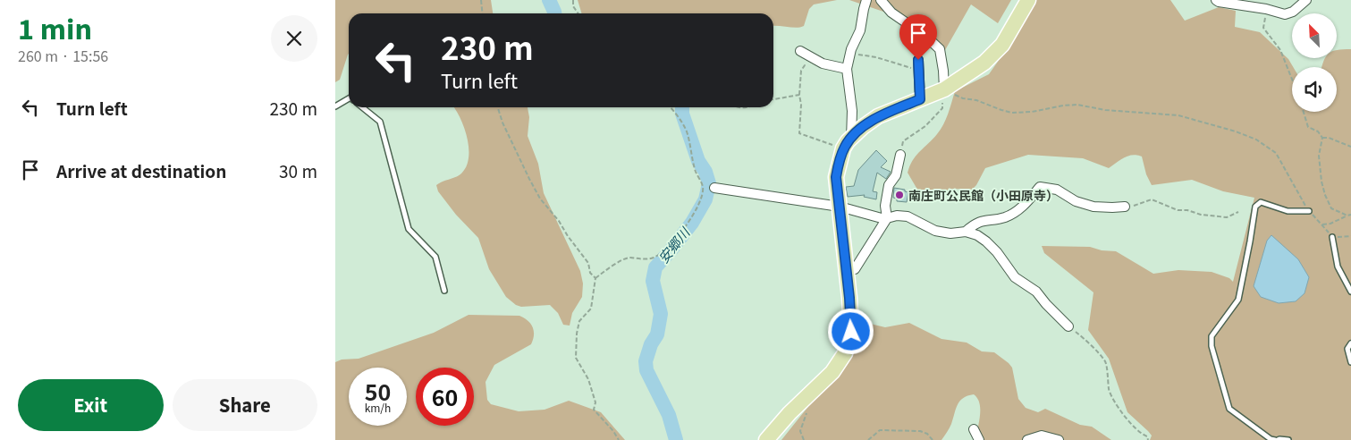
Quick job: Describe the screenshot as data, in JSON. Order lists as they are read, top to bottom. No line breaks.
{"water":["安郷川"],"places":["南庄町公民館（小田原寺）"],"north":"top left","page":{"heading":["1 min","260 m · 15:56"],"turn":["230 m","Turn left"],"list":[{"name":"Turn left","value":"230 m"},{"name":"Arrive at destination","value":"30 m"}],"speed":"50 km/h","limit":"60","buttons":["Exit","Share"]}}
